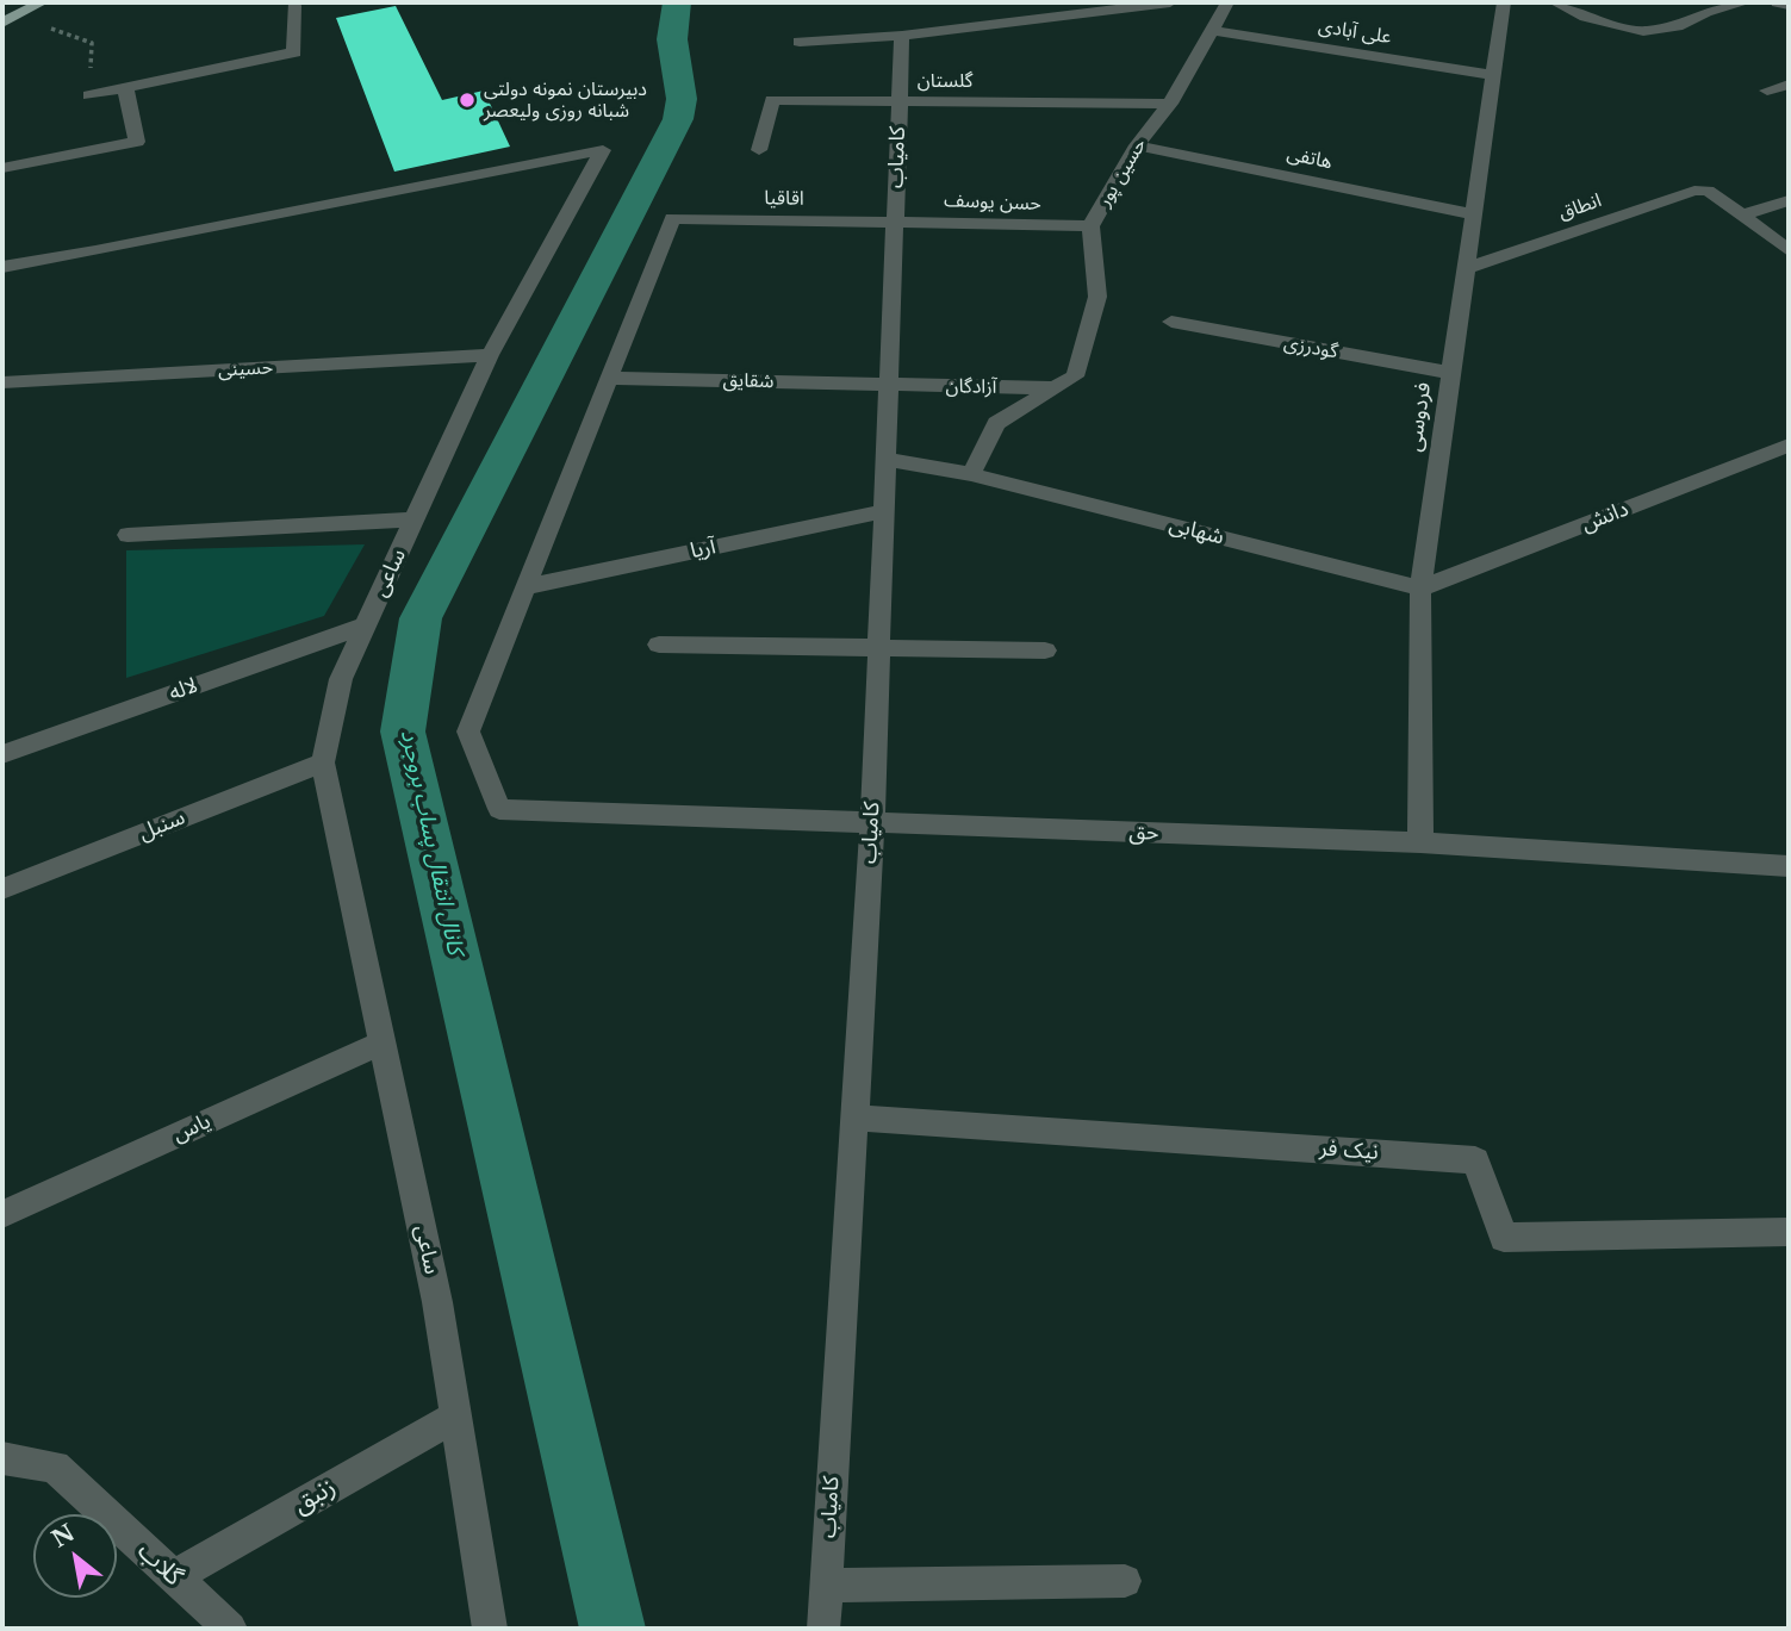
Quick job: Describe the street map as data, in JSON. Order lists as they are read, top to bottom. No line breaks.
{"streets":{"street":["علی آبادی","گلستان","کامیاب","هاتفی","حسین پور","اقاقیا","حسن یوسف","انطاق","گودرزی","حسینی","شقایق","آزادگان","فردوسی","دانش","شهابی","آریا","ساعی","لاله","سنبل","حق","یاس","نیک فر","زنبق","گلاب"]},"crossings":[["علی آبادی","حسین پور"],["علی آبادی","فردوسی"],["گلستان","کامیاب"],["گلستان","حسین پور"],["کامیاب","اقاقیا"],["کامیاب","حسن یوسف"],["کامیاب","شقایق"],["کامیاب","آزادگان"],["کامیاب","آریا"],["کامیاب","حق"],["کامیاب","نیک فر"],["هاتفی","حسین پور"],["هاتفی","فردوسی"],["حسین پور","حسن یوسف"],["حسین پور","آزادگان"],["حسین پور","شهابی"],["اقاقیا","حسن یوسف"],["اقاقیا","شقایق"],["انطاق","فردوسی"],["گودرزی","فردوسی"],["حسینی","ساعی"],["شقایق","آزادگان"],["فردوسی","دانش"],["فردوسی","شهابی"],["فردوسی","حق"],["دانش","شهابی"],["آریا","حق"],["ساعی","لاله"],["ساعی","سنبل"],["ساعی","یاس"],["ساعی","زنبق"],["زنبق","گلاب"]],"water":["کانال انتقال پساب بروجرد"],"places":["دبیرستان نمونه دولتی شبانه روزی ولیعصر"],"north":"top left"}
